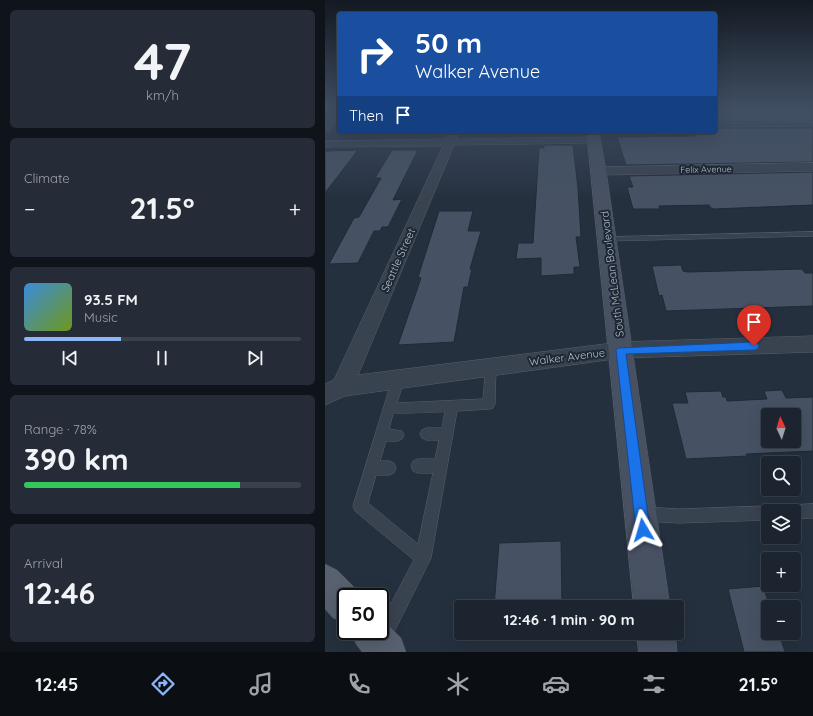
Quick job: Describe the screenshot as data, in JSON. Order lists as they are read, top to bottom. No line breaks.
{"streets":{"main road":["South McLean Boulevard"],"street":["Felix Avenue","Seattle Street","Walker Avenue"]},"crossings":[["Felix Avenue","South McLean Boulevard"],["Seattle Street","Walker Avenue"],["South McLean Boulevard","Walker Avenue"]],"north":"top","page":{"tile":[["47","km/h"],"Climate",["Range · 78%","390 km"],["Arrival","12:46"]],"turn":["50 m","Walker Avenue"],"then":"Then","heat":["−","21.5°","+"],"song":["93.5 FM","Music"],"map_buttons":["+","−"],"limit":"50","trip":"12:46 · 1 min · 90 m","tabs":["12:45","21.5°"]}}
